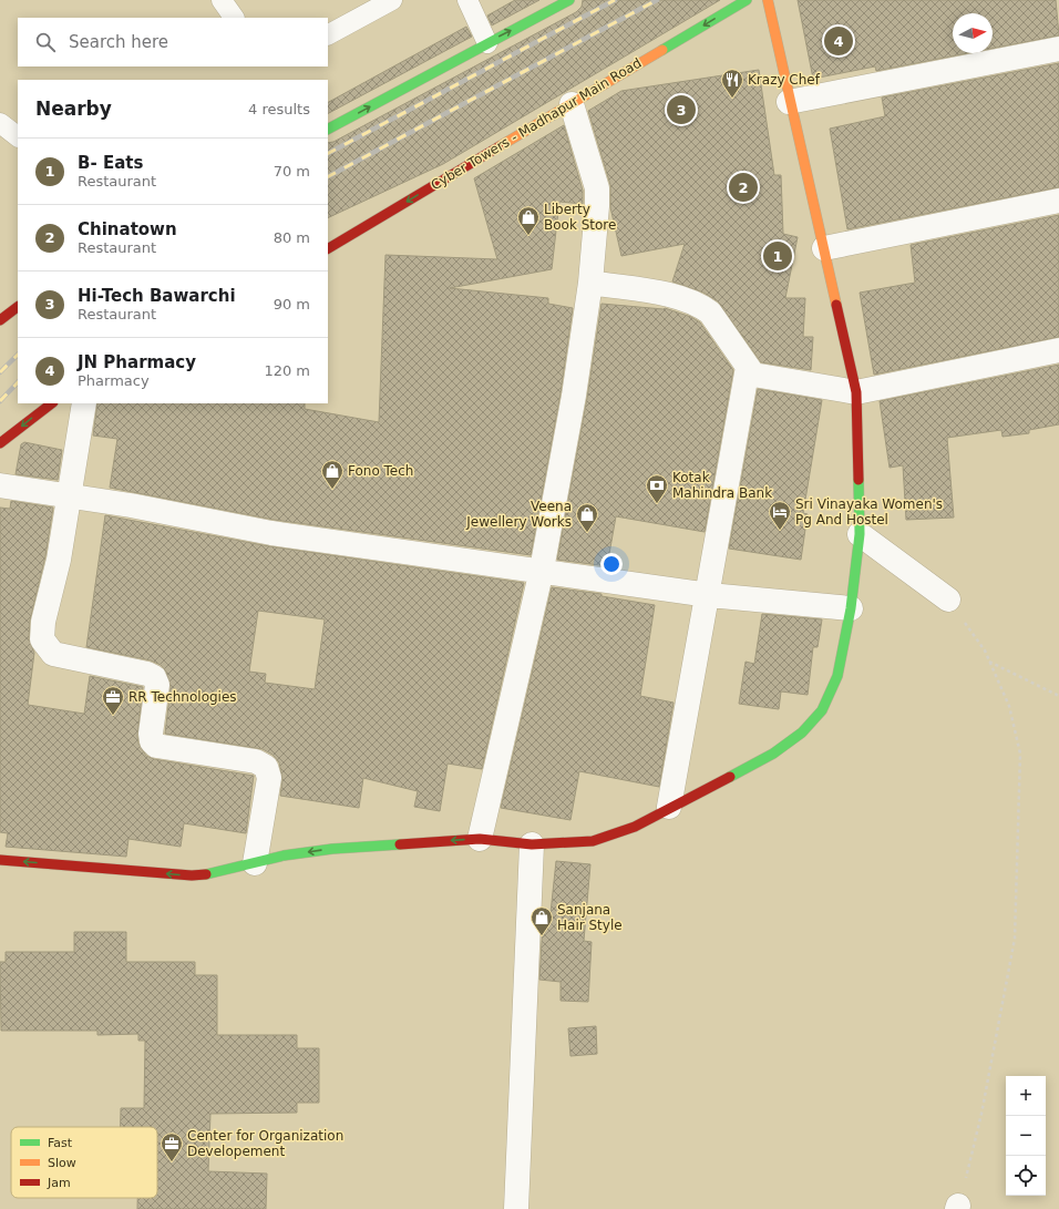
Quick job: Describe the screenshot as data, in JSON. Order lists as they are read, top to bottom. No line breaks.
{"streets":{"street":["Cyber Towers - Madhapur Main Road"]},"one_way":["Cyber Towers - Madhapur Main Road"],"places":{"restaurant":["Krazy Chef"],"shop":["Liberty Book Store","Fono Tech","Veena Jewellery Works","Sanjana Hair Style"],"bank":["Kotak Mahindra Bank"],"hotel":["Sri Vinayaka Women's Pg And Hostel"],"office":["RR Technologies","Center for Organization Developement"]},"legend":["Fast","Slow","Jam"],"north":"right","page":{"search":"Search here","pins":["4","3","2","1"],"heading":["Nearby","4 results"],"list":[{"mark":"1","name":"B- Eats","note":"Restaurant","value":"70 m"},{"mark":"2","name":"Chinatown","note":"Restaurant","value":"80 m"},{"mark":"3","name":"Hi-Tech Bawarchi","note":"Restaurant","value":"90 m"},{"mark":"4","name":"JN Pharmacy","note":"Pharmacy","value":"120 m"}],"map_buttons":["+","−"]}}
